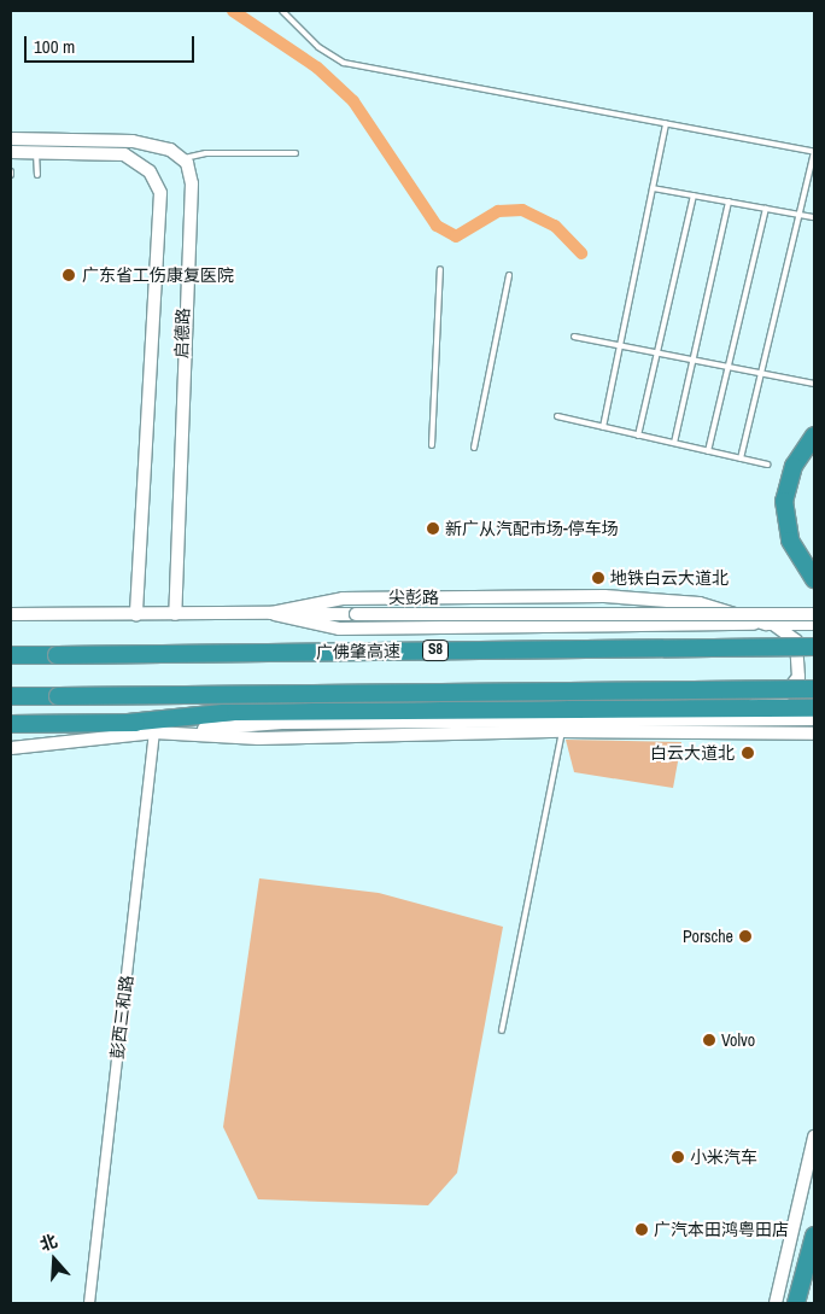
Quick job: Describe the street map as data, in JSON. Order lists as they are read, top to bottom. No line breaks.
{"streets":{"highway":["S8","广佛肇高速"],"street":["启德路","尖彭路","彭西三和路"]},"crossings":[["启德路","尖彭路"]],"places":["广东省工伤康复医院","新广从汽配市场-停车场","地铁白云大道北","白云大道北","Porsche","Volvo","小米汽车","广汽本田鸿粤田店"],"scale_bar":"100 m","north":"top"}
